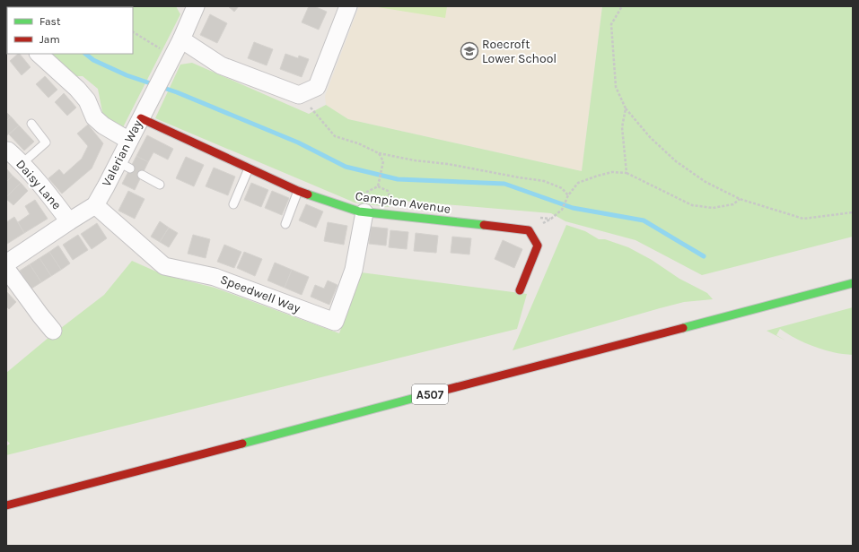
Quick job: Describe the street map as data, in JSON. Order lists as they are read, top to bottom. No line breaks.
{"streets":{"main road":["Campion Avenue","A507"],"street":["Valerian Way","Daisy Lane","Speedwell Way"]},"crossings":[["Valerian Way","Daisy Lane"],["Valerian Way","Campion Avenue"],["Valerian Way","Speedwell Way"],["Campion Avenue","Speedwell Way"]],"places":{"school or university":["Roecroft Lower School"]},"legend":["Fast","Jam"]}
